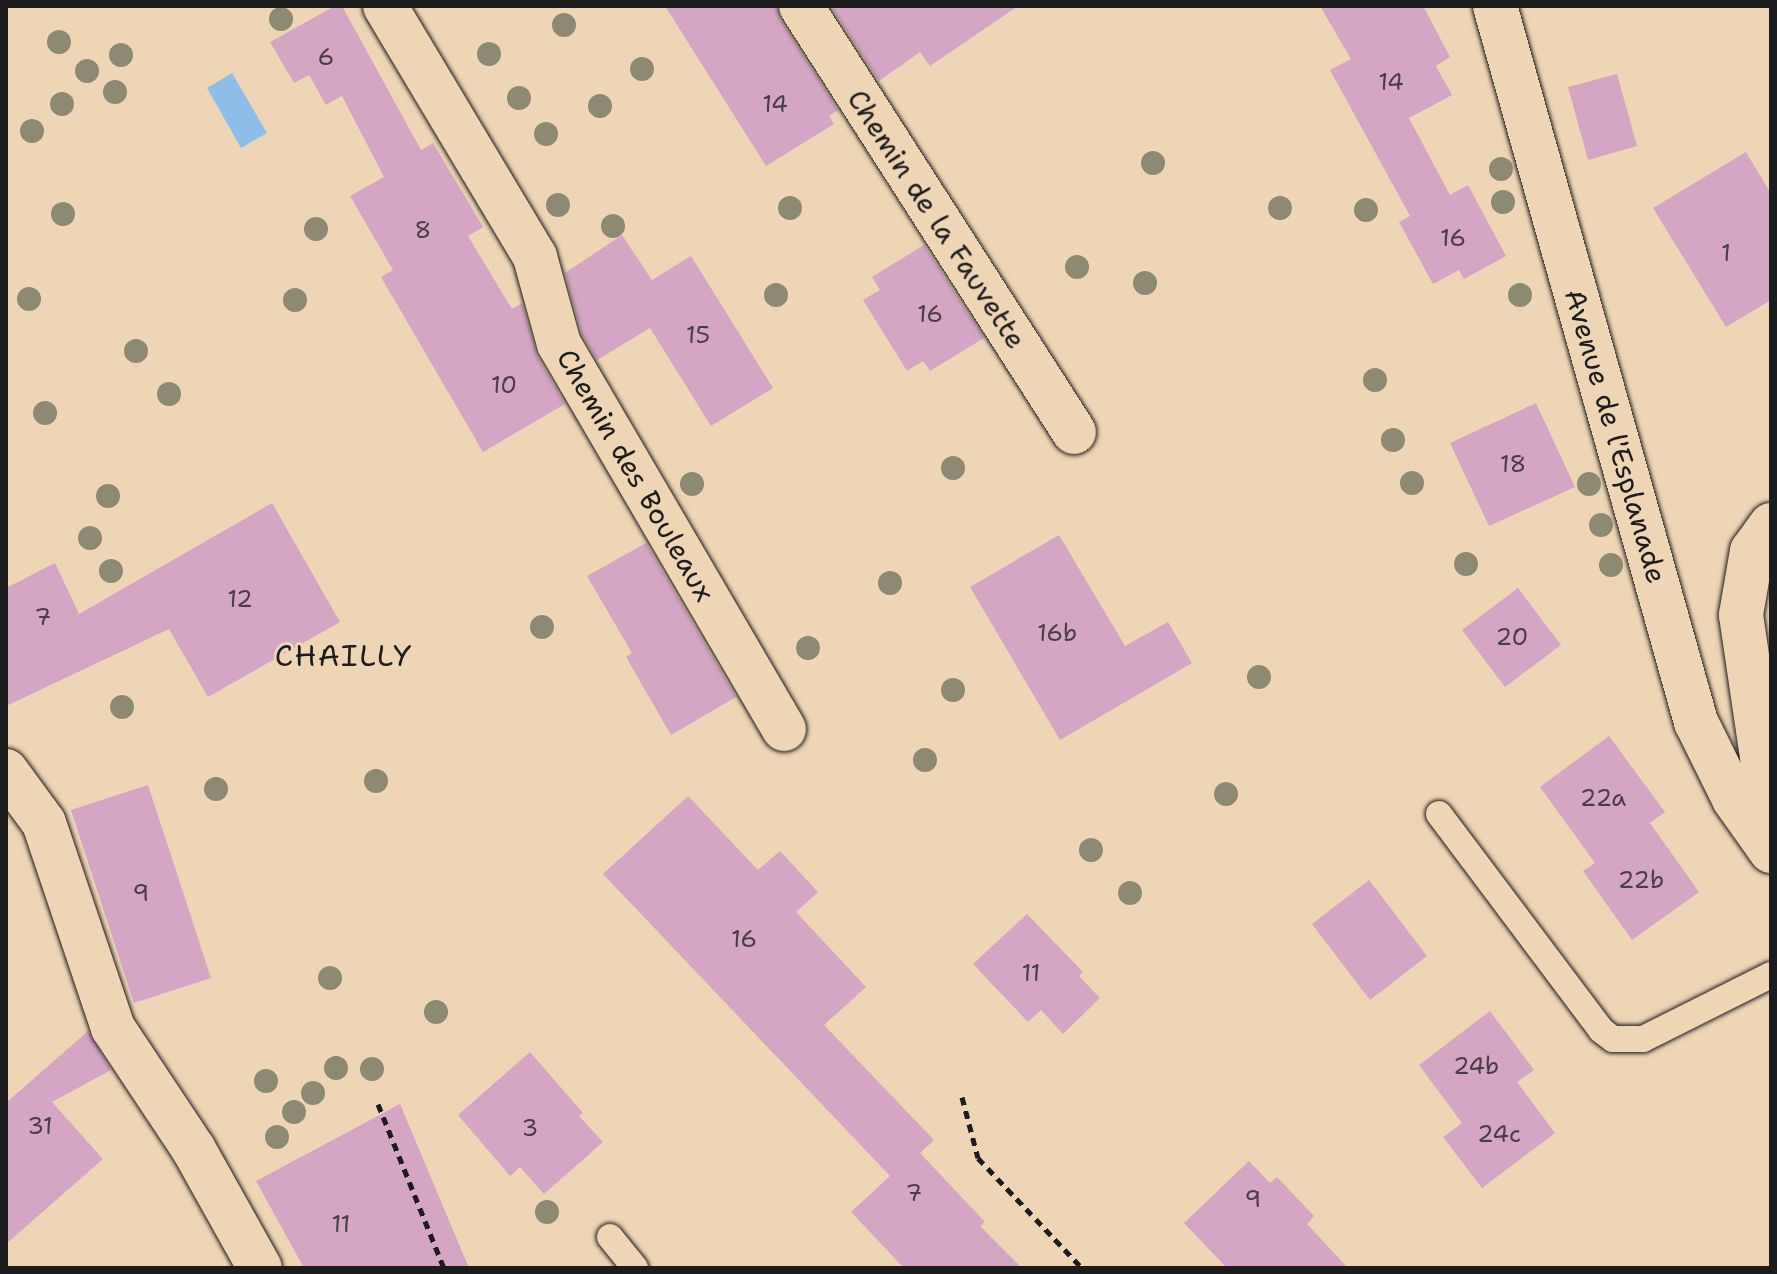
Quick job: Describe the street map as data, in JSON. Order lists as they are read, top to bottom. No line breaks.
{"streets":{"street":["Chemin de la Fauvette","Avenue de l'Esplanade","Chemin des Bouleaux"]},"districts":["CHAILLY"],"house_numbers":["6","14","14","8","16","1","16","15","10","18","12","7","16b","20","22a","22b","9","16","11","24b","31","3","24c","7","9","11"]}
